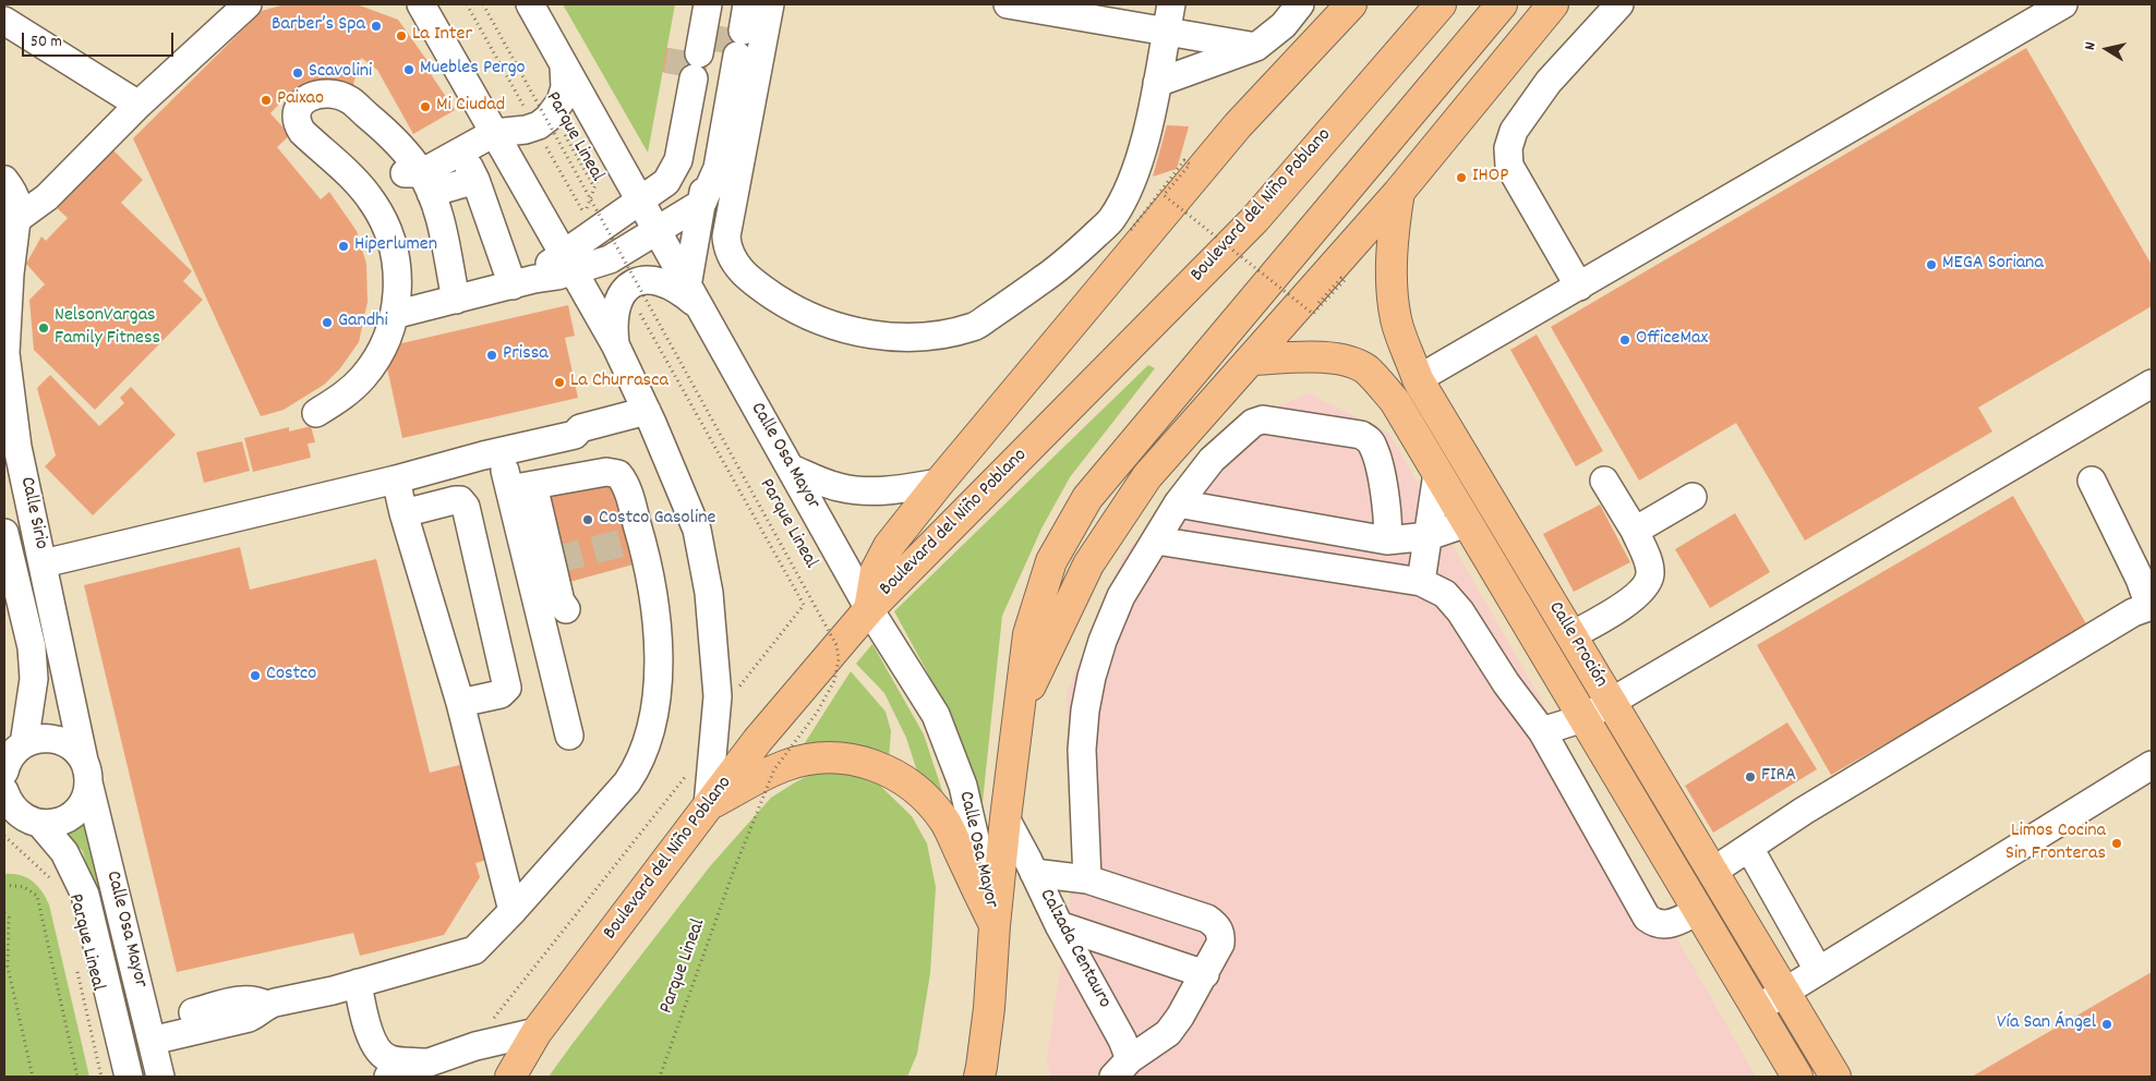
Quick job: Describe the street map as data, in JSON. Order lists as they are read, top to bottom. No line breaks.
{"streets":{"main road":["Boulevard del Niño Poblano","Calle Proción"],"street":["Calle Osa Mayor","Calle Sirio","Calzada Centauro"],"path":["Parque Lineal"]},"crossings":[["Boulevard del Niño Poblano","Calle Osa Mayor"],["Calle Osa Mayor","Calle Sirio"]],"places":["Barber’s Spa","La Inter","Muebles Pergo","Scavolini","Paixao","Mi Ciudad","IHOP","Hiperlumen","MEGA Soriana","Gandhi","NelsonVargas Family Fitness","OfficeMax","Prissa","La Churrasca","Costco Gasoline","Costco","FIRA","Limos Cocina Sin Fronteras","Vía San Ángel"],"scale_bar":"50 m","north":"left"}
